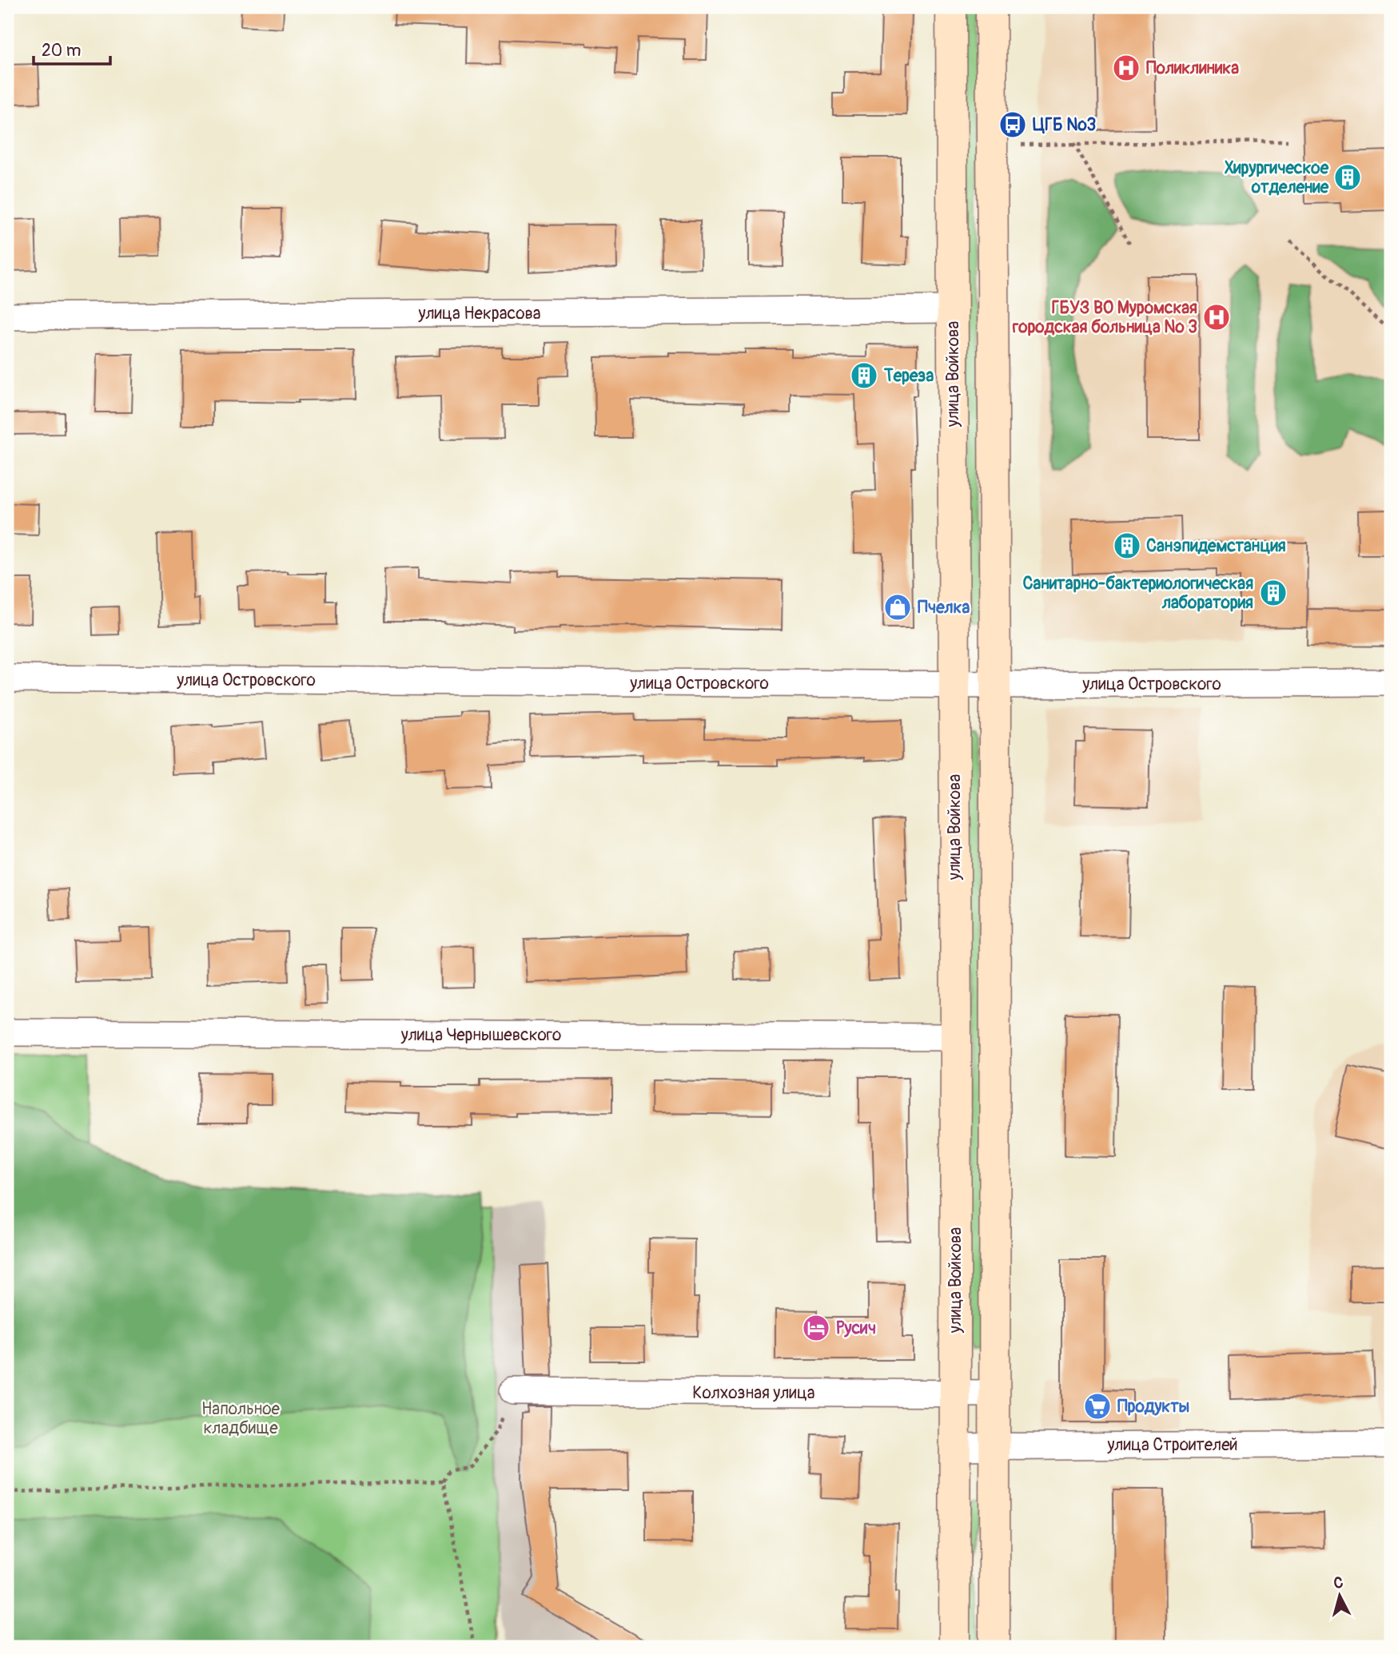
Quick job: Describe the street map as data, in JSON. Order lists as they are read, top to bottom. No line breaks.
{"streets":{"main road":["улица Войкова"],"street":["улица Некрасова","улица Островского","улица Чернышевского","Колхозная улица","улица Строителей"]},"crossings":[["улица Некрасова","улица Войкова"],["улица Войкова","улица Островского"],["улица Войкова","улица Чернышевского"],["улица Войкова","Колхозная улица"],["улица Войкова","улица Строителей"]],"parks":["Напольное кладбище"],"places":{"hospital":["Поликлиника","ГБУЗ ВО Муромская городская больница № 3"],"bus stop":["ЦГБ №3"],"building":["Хирургическое отделение","Тереза","Cанэпидемстанция","Санитарно-бактериологическая лаборатория"],"shop":["Пчелка"],"hotel":["Русич"],"supermarket":["Продукты"]},"scale_bar":"20 m","north":"top"}
